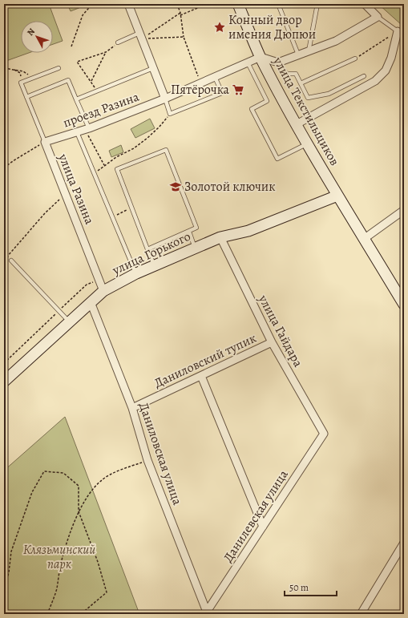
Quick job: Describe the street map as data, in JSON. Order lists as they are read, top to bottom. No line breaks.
{"streets":{"street":["проезд Разина","улица Текстильщиков","улица Разина","улица Горького","улица Гайдара","Даниловский тупик","Даниловская улица","Данилевская улица"]},"crossings":[["проезд Разина","улица Текстильщиков"],["проезд Разина","улица Разина"],["улица Текстильщиков","улица Горького"],["улица Разина","улица Горького"],["улица Горького","улица Гайдара"],["улица Горького","Даниловская улица"],["улица Гайдара","Даниловский тупик"],["улица Гайдара","Данилевская улица"],["Даниловский тупик","Даниловская улица"],["Даниловская улица","Данилевская улица"]],"parks":["Клязьминский парк"],"places":{"place":["Конный двор имения Дюпюи"],"supermarket":["Пятёрочка"],"school or university":["Золотой ключик"]},"scale_bar":"50 m","north":"top left"}
